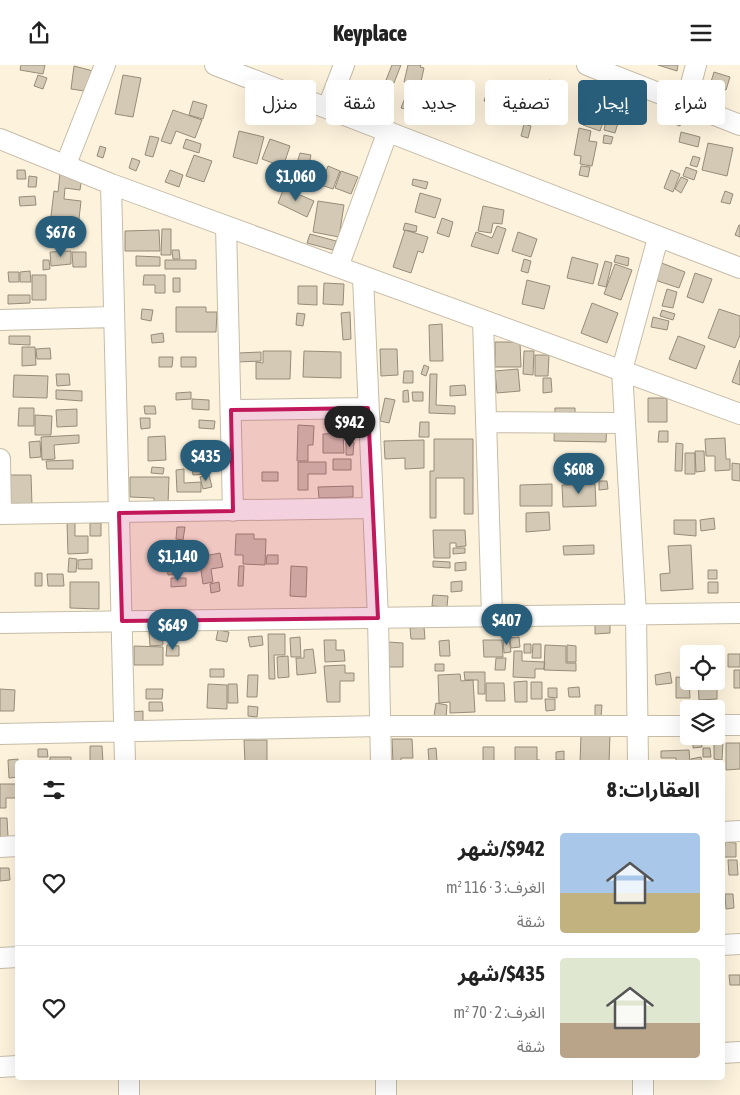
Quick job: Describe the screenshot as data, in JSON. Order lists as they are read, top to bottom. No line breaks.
{"page":{"header":"Keyplace","chip":["شراء","إيجار","تصفية","جديد","شقة","منزل"],"price":["$1,060","$676","$942","$435","$608","$1,140","$407","$649"],"heading":"العقارات: 8","list":[{"name":"$942/شهر","note":"الغرف: 3 · 116 m² · شقة"},{"name":"$435/شهر","note":"الغرف: 2 · 70 m² · شقة"}]}}
